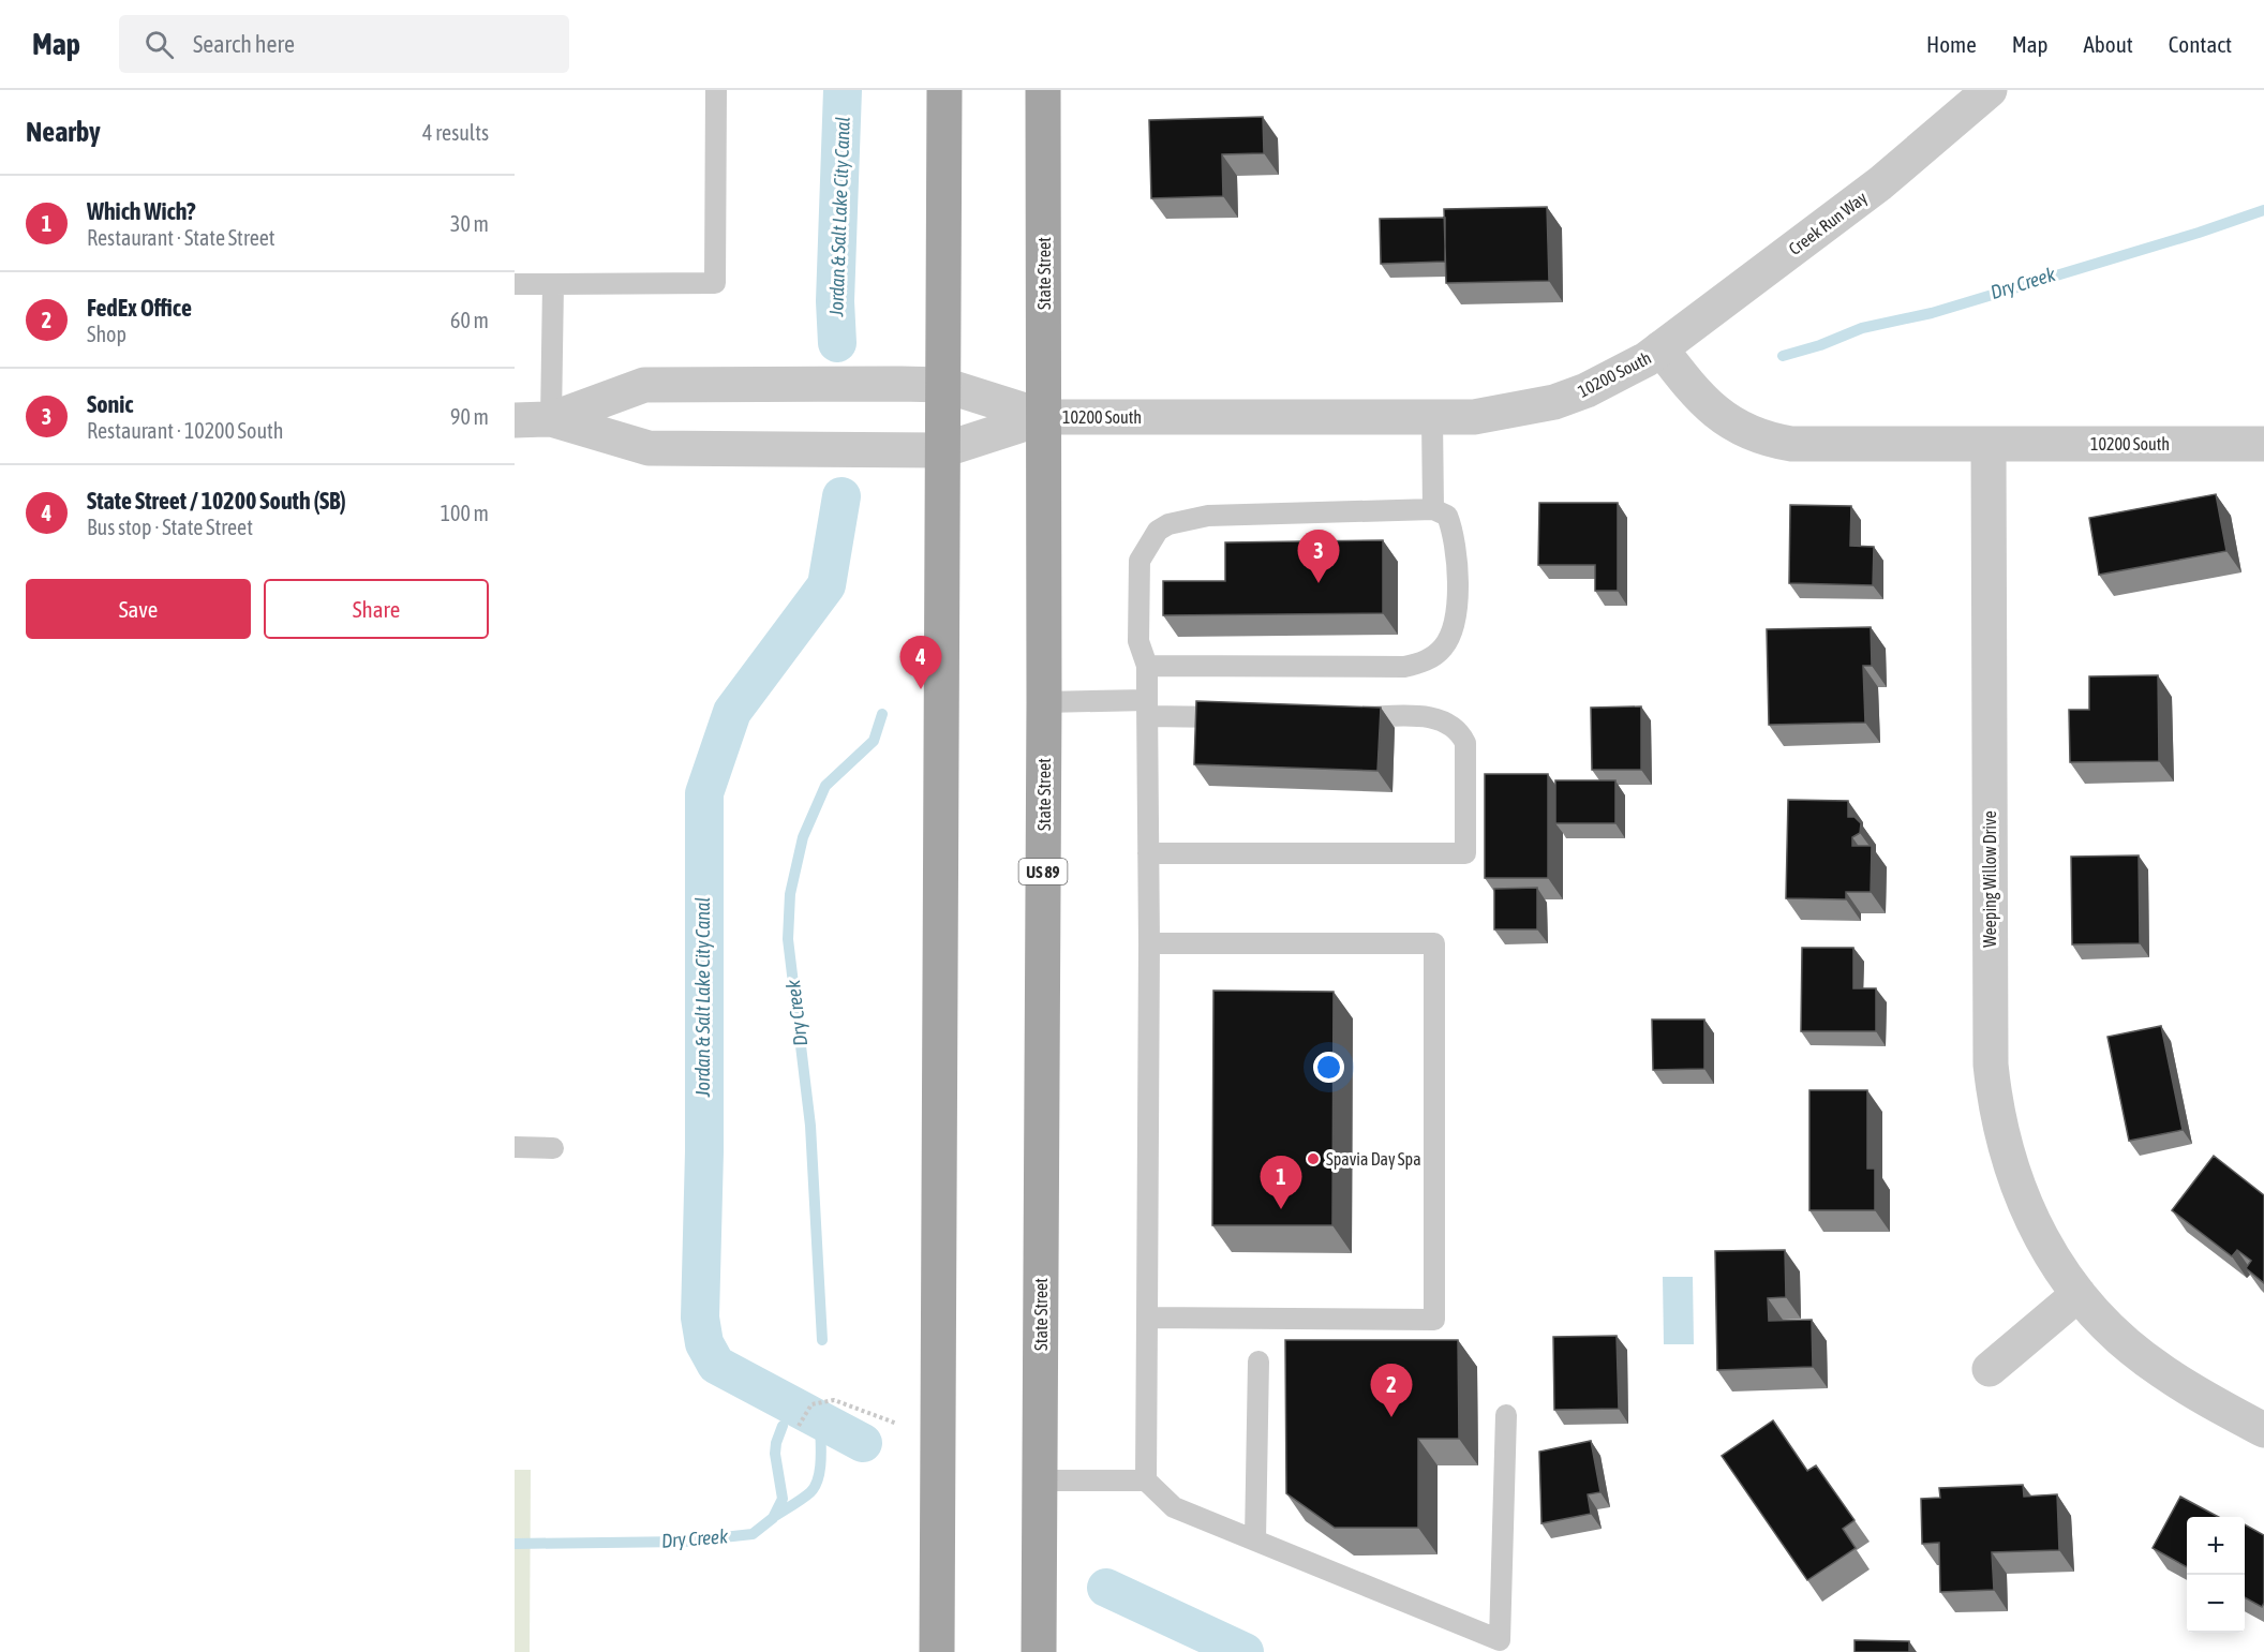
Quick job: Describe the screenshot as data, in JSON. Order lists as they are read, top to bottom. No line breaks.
{"streets":{"main road":["State Street","US 89"],"street":["Creek Run Way","10200 South","Weeping Willow Drive"]},"crossings":[["Creek Run Way","10200 South"],["State Street","10200 South"],["10200 South","Weeping Willow Drive"]],"water":["Jordan & Salt Lake City Canal","Dry Creek"],"places":["Spavia Day Spa"],"page":{"header":"Map","search":"Search here","nav":["Home","Map","About","Contact"],"heading":["Nearby","4 results"],"list":[{"mark":"1","name":"Which Wich?","note":"Restaurant · State Street","value":"30 m"},{"mark":"2","name":"FedEx Office","note":"Shop","value":"60 m"},{"mark":"3","name":"Sonic","note":"Restaurant · 10200 South","value":"90 m"},{"mark":"4","name":"State Street / 10200 South (SB)","note":"Bus stop · State Street","value":"100 m"}],"pins":["3","4","1","2"],"buttons":["Save","Share"],"map_buttons":["+","−"]}}
